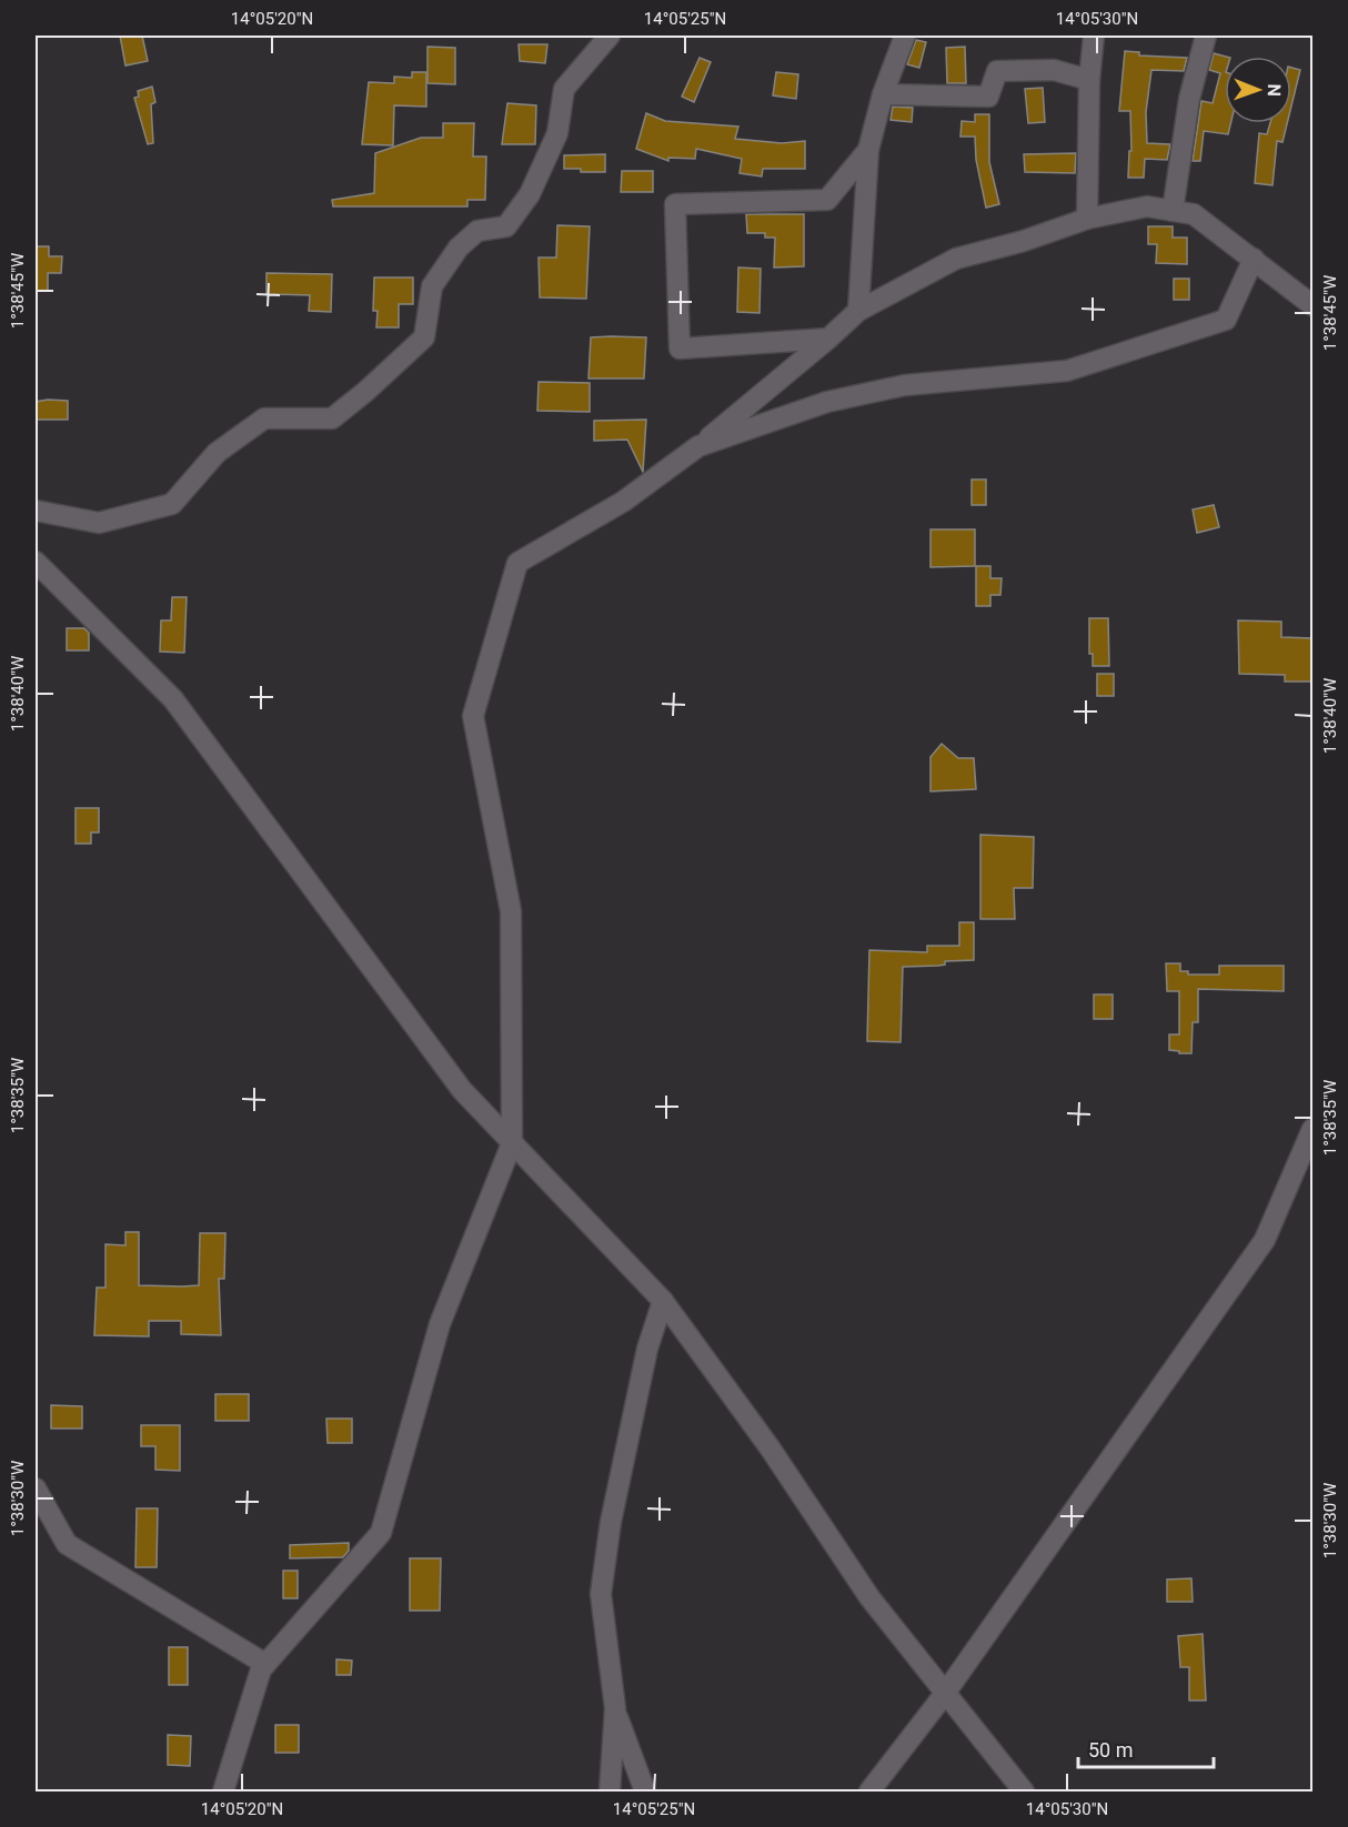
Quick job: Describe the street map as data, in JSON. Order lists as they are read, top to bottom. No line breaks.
{"scale_bar":"50 m","north":"right","coordinates":["14°05'20\"N","14°05'25\"N","14°05'30\"N","1°38'45\"W","1°38'40\"W","1°38'35\"W","1°38'30\"W"]}
